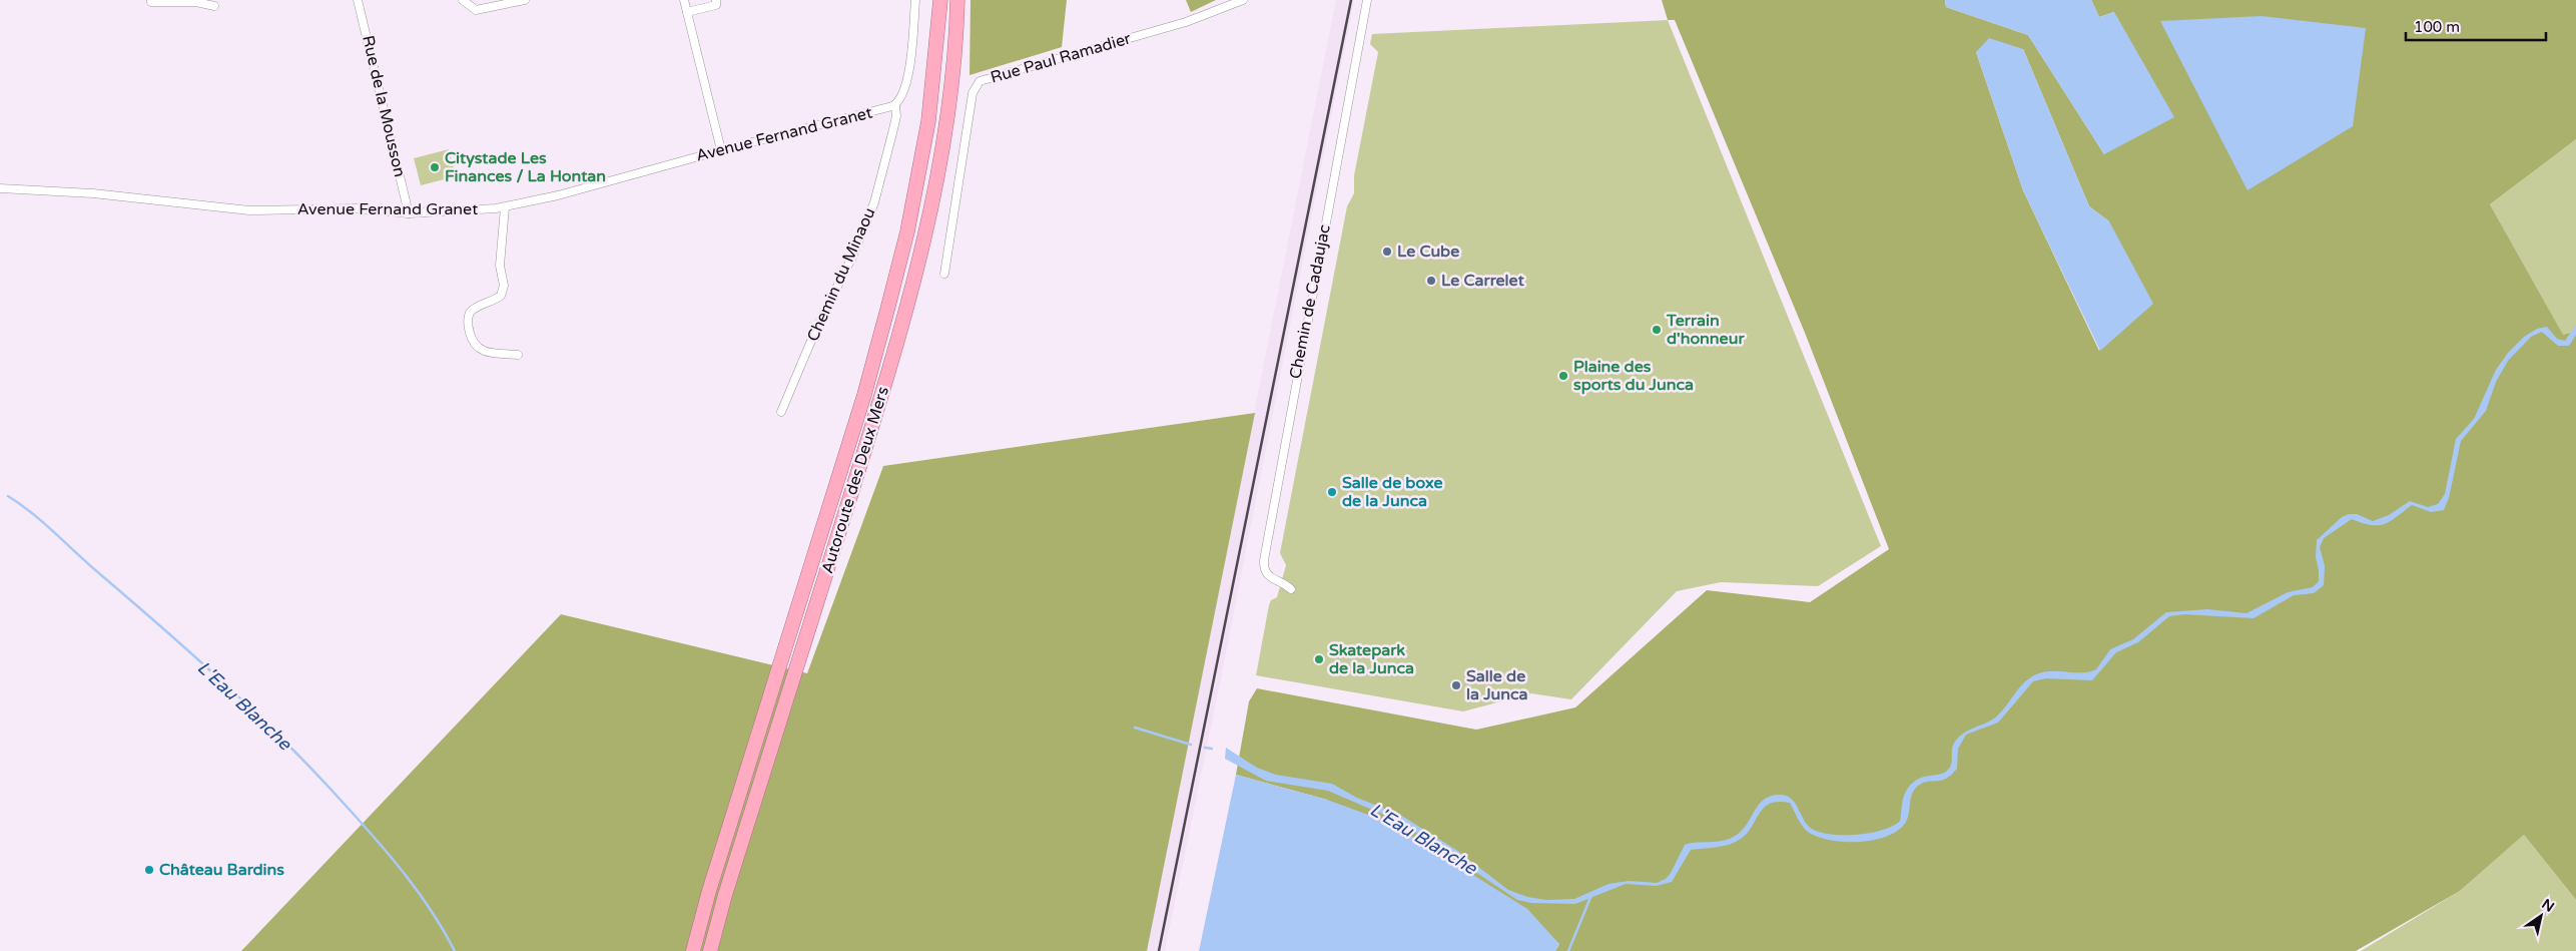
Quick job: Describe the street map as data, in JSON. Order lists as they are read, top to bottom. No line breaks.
{"streets":{"highway":["Autoroute des Deux Mers"],"street":["Rue Paul Ramadier","Rue de la Mousson","Avenue Fernand Granet","Chemin du Minaou","Chemin de Cadaujac"]},"crossings":[["Rue de la Mousson","Avenue Fernand Granet"],["Avenue Fernand Granet","Chemin du Minaou"]],"water":["L'Eau Blanche"],"places":["Citystade Les Finances / La Hontan","Le Cube","Le Carrelet","Terrain d'honneur","Plaine des sports du Junca","Salle de boxe de la Junca","Skatepark de la Junca","Salle de la Junca","Château Bardins"],"scale_bar":"100 m","north":"top right"}
